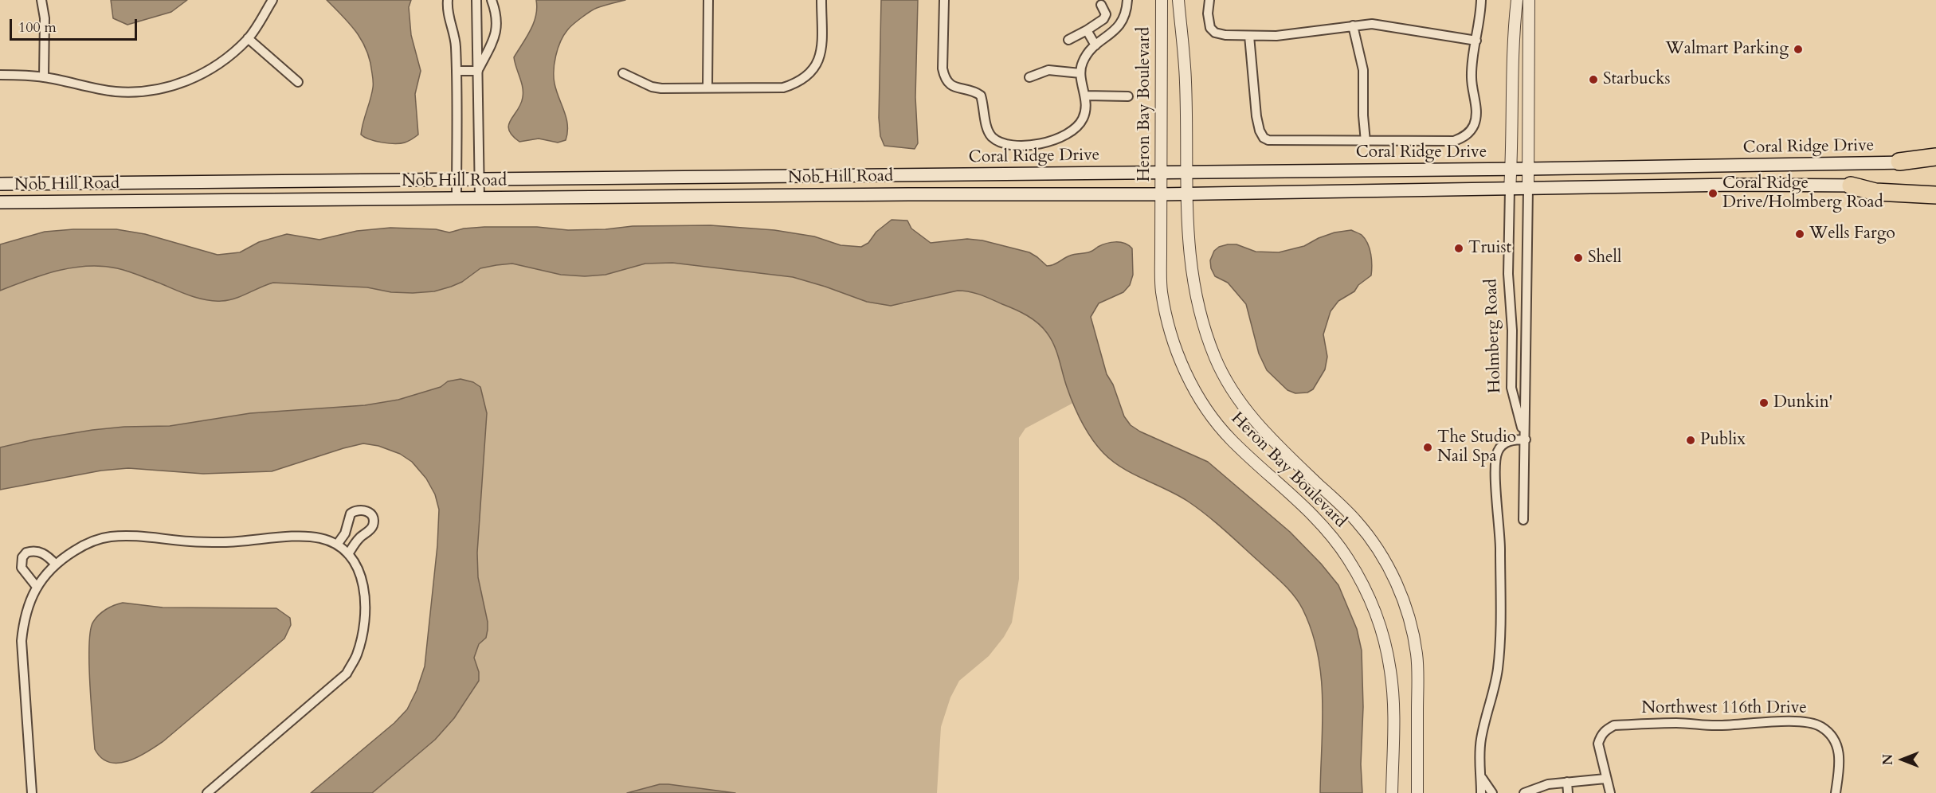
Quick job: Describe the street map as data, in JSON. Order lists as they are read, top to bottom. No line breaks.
{"streets":{"main road":["Coral Ridge Drive","Nob Hill Road"],"street":["Heron Bay Boulevard","Holmberg Road","Northwest 116th Drive"]},"crossings":[["Heron Bay Boulevard","Coral Ridge Drive"],["Heron Bay Boulevard","Nob Hill Road"],["Coral Ridge Drive","Nob Hill Road"],["Coral Ridge Drive","Holmberg Road"]],"places":["Walmart Parking","Starbucks","Coral Ridge Drive/Holmberg Road","Wells Fargo","Truist","Shell","Dunkin'","Publix","The Studio Nail Spa"],"scale_bar":"100 m","north":"left"}
